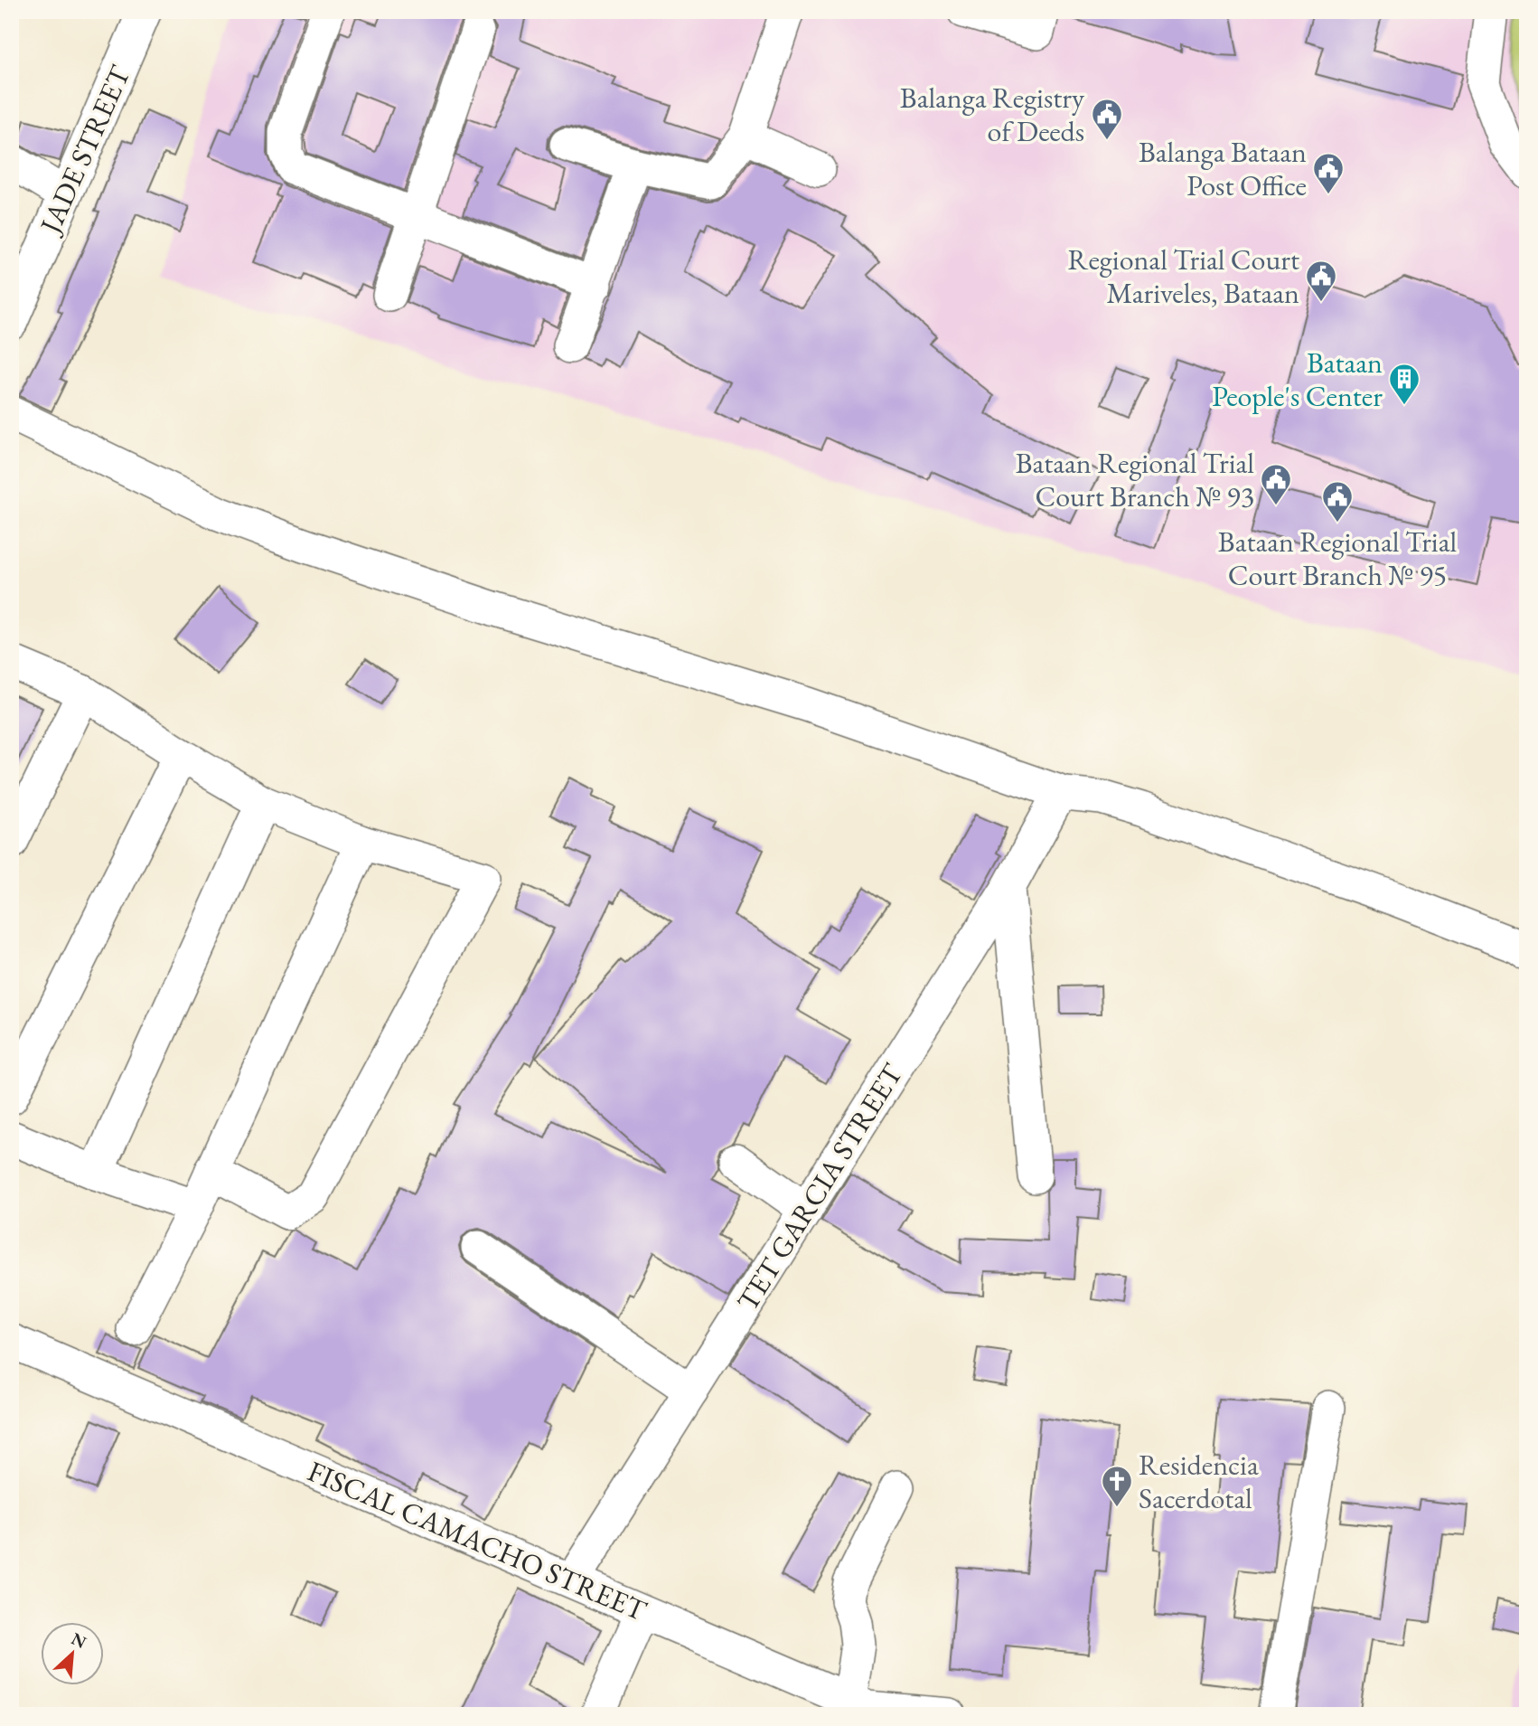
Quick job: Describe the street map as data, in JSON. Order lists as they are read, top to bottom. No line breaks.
{"streets":{"street":["JADE STREET","TET GARCIA STREET","FISCAL CAMACHO STREET"]},"crossings":[["TET GARCIA STREET","FISCAL CAMACHO STREET"]],"places":{"public building":["Balanga Registry of Deeds","Balanga Bataan Post Office","Regional Trial Court Mariveles, Bataan","Bataan Regional Trial Court Branch № 93","Bataan Regional Trial Court Branch № 95"],"building":["Bataan People's Center"],"church":["Residencia Sacerdotal"]},"north":"top right"}
